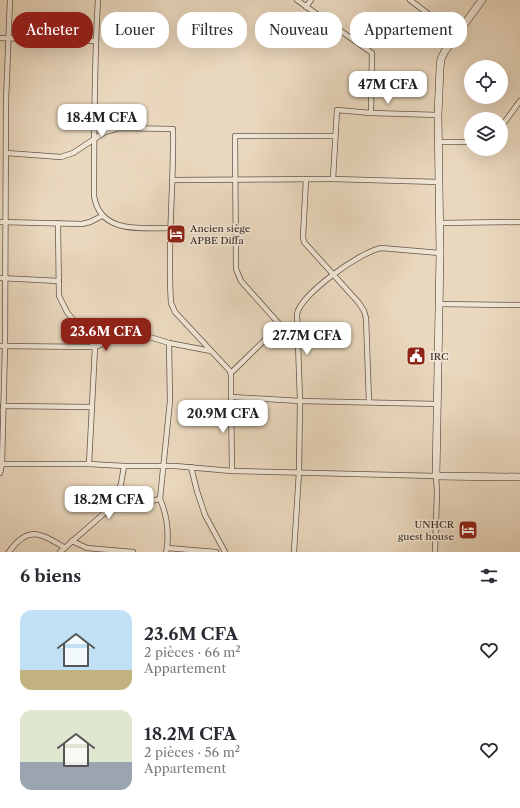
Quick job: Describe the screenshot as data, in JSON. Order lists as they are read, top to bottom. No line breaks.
{"places":{"hotel":["Ancien siège APBE Diffa","UNHCR guest house"],"public building":["IRC"]},"page":{"chip":["Acheter","Louer","Filtres","Nouveau","Appartement"],"price":["47M CFA","18.4M CFA","23.6M CFA","27.7M CFA","20.9M CFA","18.2M CFA"],"heading":"6 biens","list":[{"name":"23.6M CFA","note":"2 pièces · 66 m² · Appartement"},{"name":"18.2M CFA","note":"2 pièces · 56 m² · Appartement"}]}}
